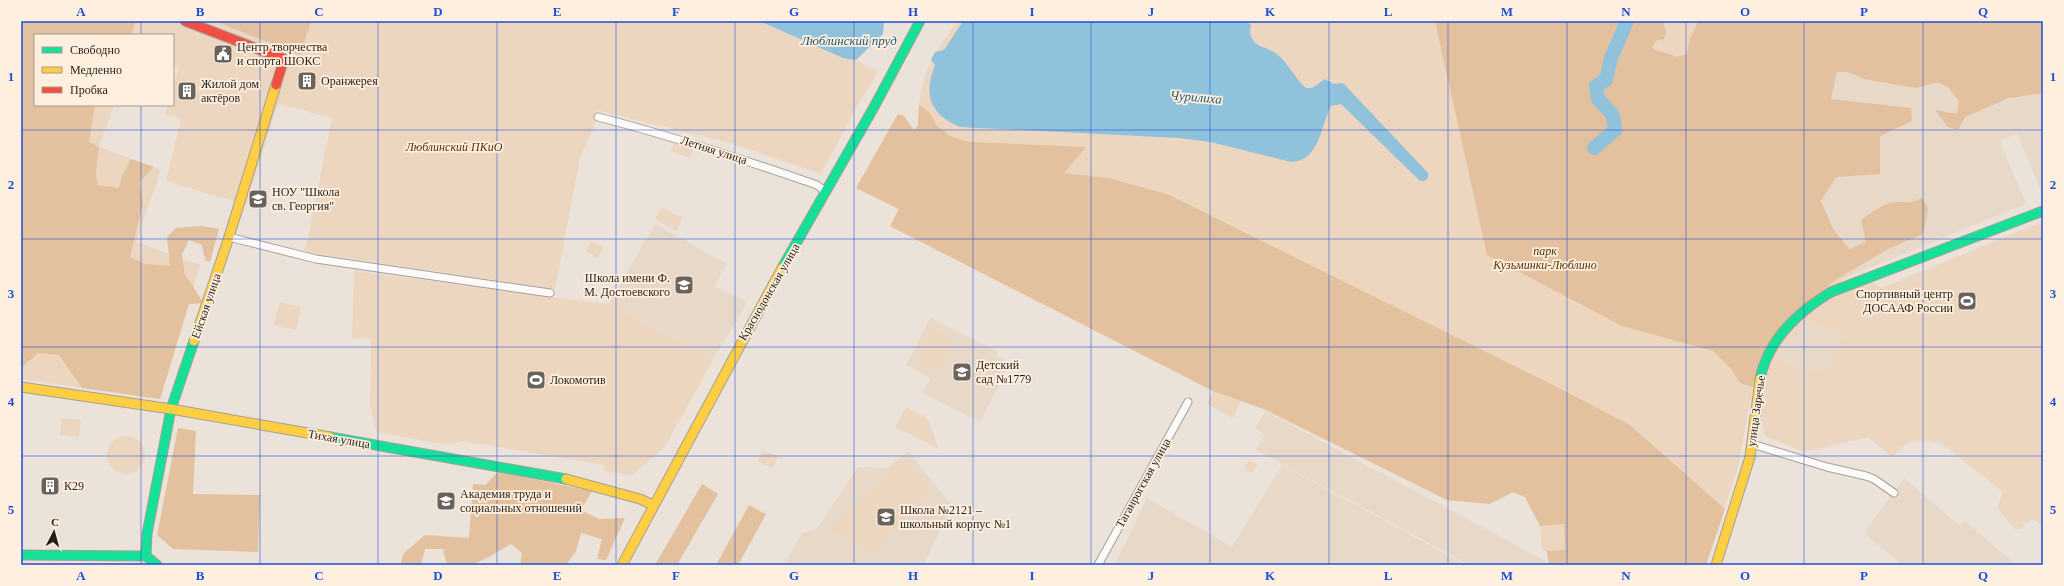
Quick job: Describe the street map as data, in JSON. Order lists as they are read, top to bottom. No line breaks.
{"streets":{"street":["Летняя улица","Краснодонская улица","Ейская улица","улица Заречье","Тихая улица","Таганрогская улица"]},"crossings":[["Летняя улица","Краснодонская улица"],["Краснодонская улица","Тихая улица"],["Ейская улица","Тихая улица"]],"water":["Люблинский пруд","Чурилиха"],"parks":["Люблинский ПКиО","парк Кузьминки-Люблино"],"places":{"public building":["Центр творчества и спорта ШОКС"],"building":["Оранжерея","Жилой дом актёров","К29"],"school or university":["НОУ \"Школа св. Георгия\"","Школа имени Ф. М. Достоевского","Детский сад №1779","Академия труда и социальных отношений","Школа №2121 – школьный корпус №1"],"sports":["Спортивный центр ДОСААФ России","Локомотив"]},"legend":["Свободно","Медленно","Пробка"],"north":"top","grid":{"columns":["A","B","C","D","E","F","G","H","I","J","K","L","M","N","O","P","Q"],"rows":["1","2","3","4","5"]}}
